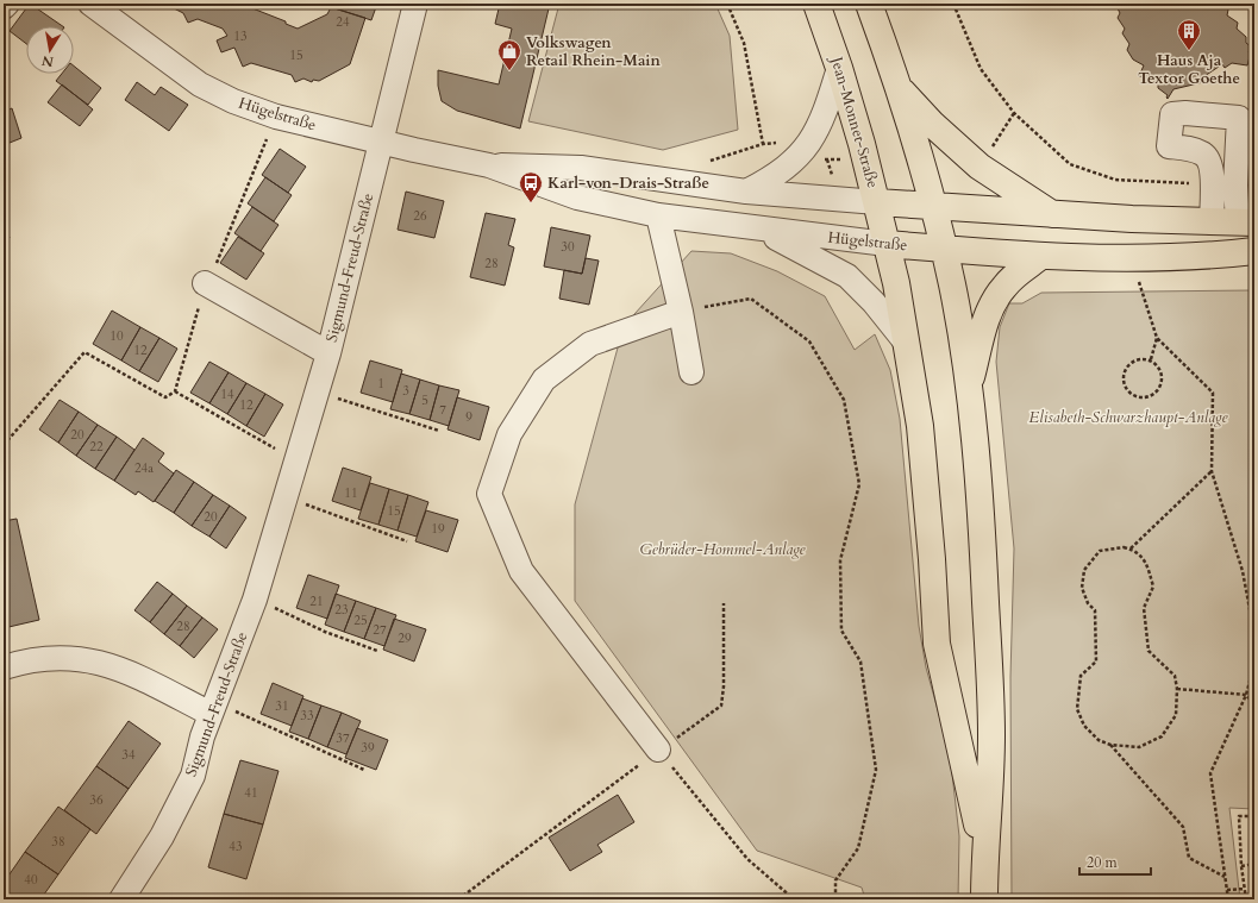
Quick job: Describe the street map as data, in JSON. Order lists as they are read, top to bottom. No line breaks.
{"streets":{"main road":["Hügelstraße","Jean-Monnet-Straße"],"street":["Sigmund-Freud-Straße"]},"crossings":[["Hügelstraße","Jean-Monnet-Straße"],["Hügelstraße","Sigmund-Freud-Straße"]],"parks":["Elisabeth-Schwarzhaupt-Anlage","Gebrüder-Hommel-Anlage"],"places":{"building":["Haus Aja Textor Goethe"],"shop":["Volkswagen Retail Rhein-Main"],"bus stop":["Karl-von-Drais-Straße"]},"house_numbers":["24","13","15","26","30","28","10","12","1","3","14","5","12","7","9","20","22","24a","11","15","20","19","21","23","25","28","27","29","31","33","37","39","34","41","36","38","43","40"],"scale_bar":"20 m","north":"bottom"}
